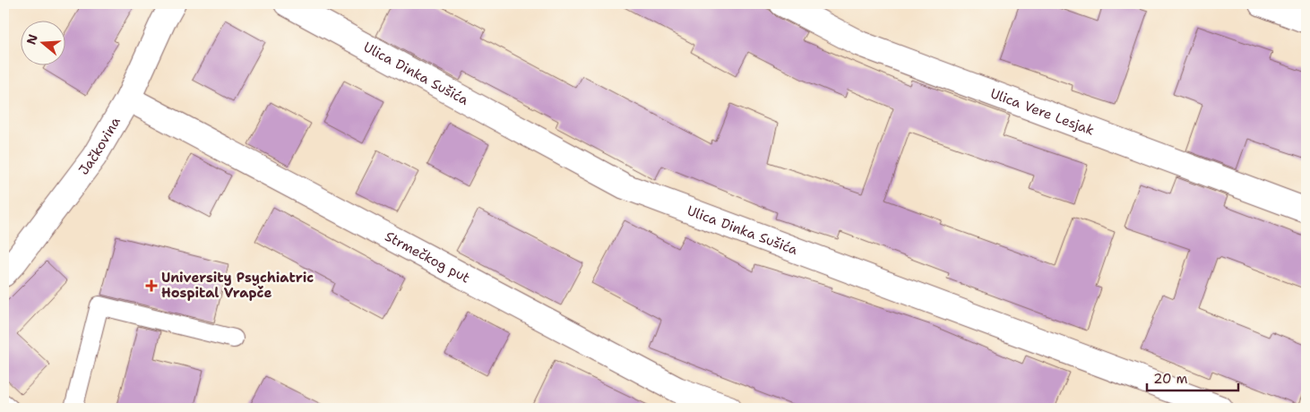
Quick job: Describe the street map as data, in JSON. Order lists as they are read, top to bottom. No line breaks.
{"streets":{"street":["Ulica Dinka Sušića","Ulica Vere Lesjak","Jačkovina","Strmečkog put"]},"crossings":[["Jačkovina","Strmečkog put"]],"places":{"health":["University Psychiatric Hospital Vrapče"]},"scale_bar":"20 m","north":"left"}
